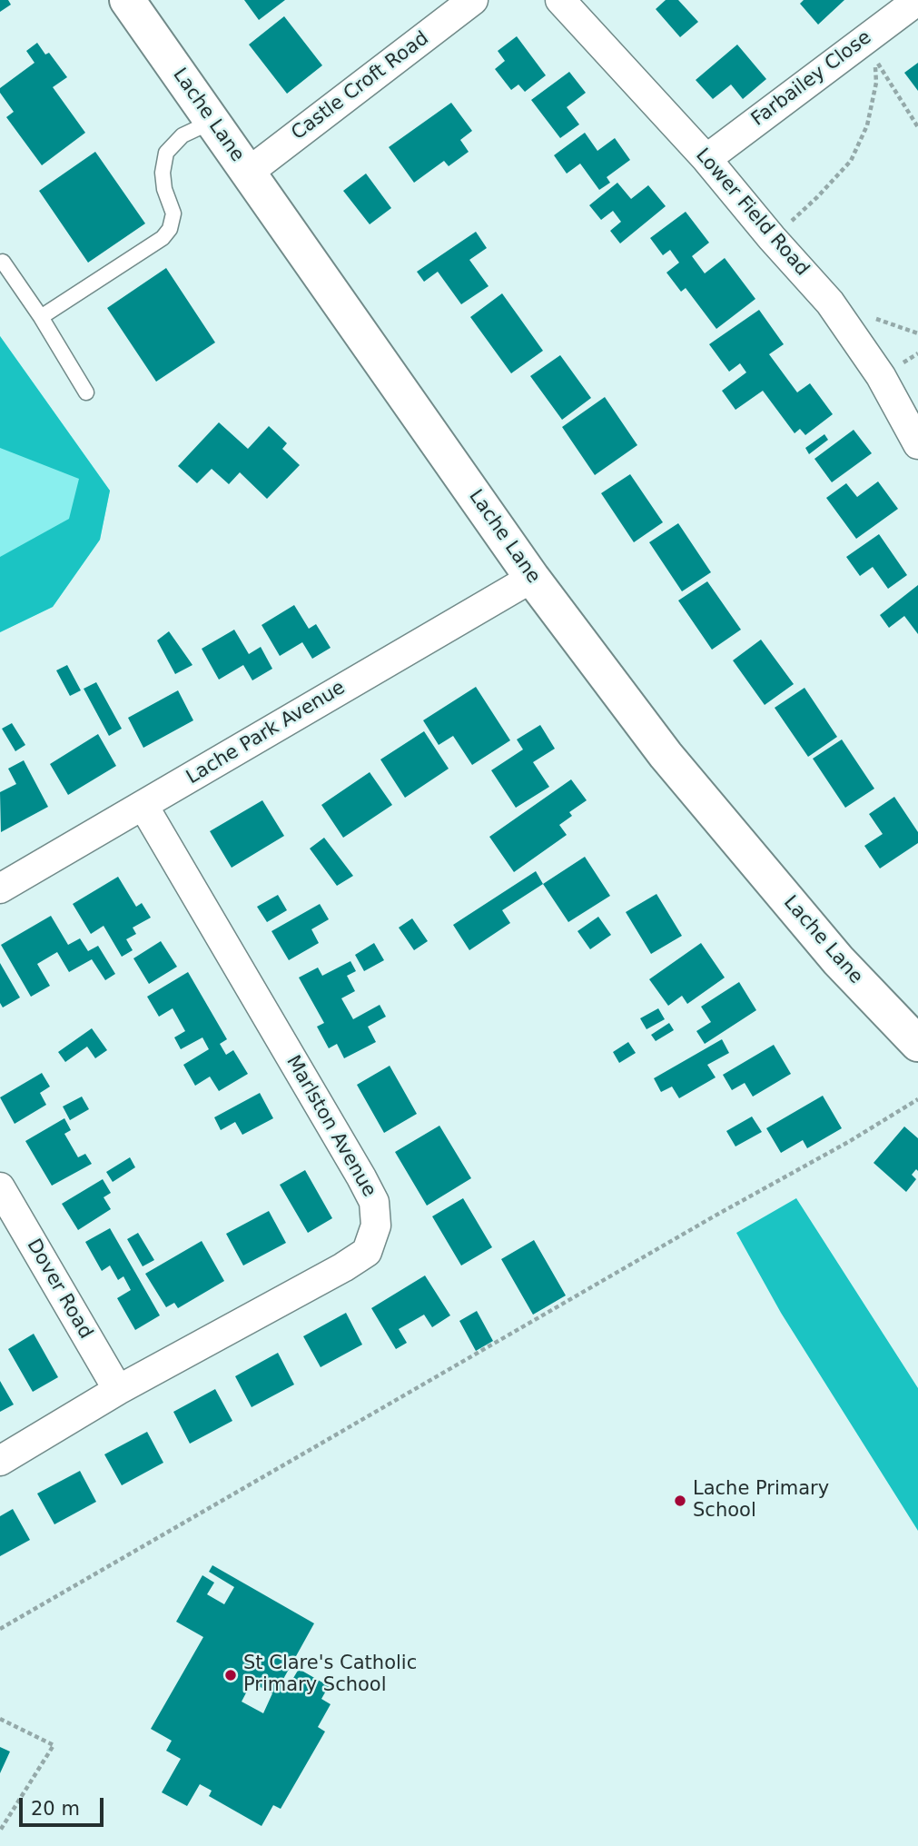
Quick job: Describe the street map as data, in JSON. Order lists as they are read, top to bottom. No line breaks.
{"streets":{"street":["Farbailey Close","Castle Croft Road","Lache Lane","Lower Field Road","Lache Park Avenue","Marlston Avenue","Dover Road"]},"crossings":[["Farbailey Close","Lower Field Road"],["Castle Croft Road","Lache Lane"],["Lache Lane","Lache Park Avenue"],["Lache Park Avenue","Marlston Avenue"],["Marlston Avenue","Dover Road"]],"places":["Lache Primary School","St Clare's Catholic Primary School"],"scale_bar":"20 m"}
